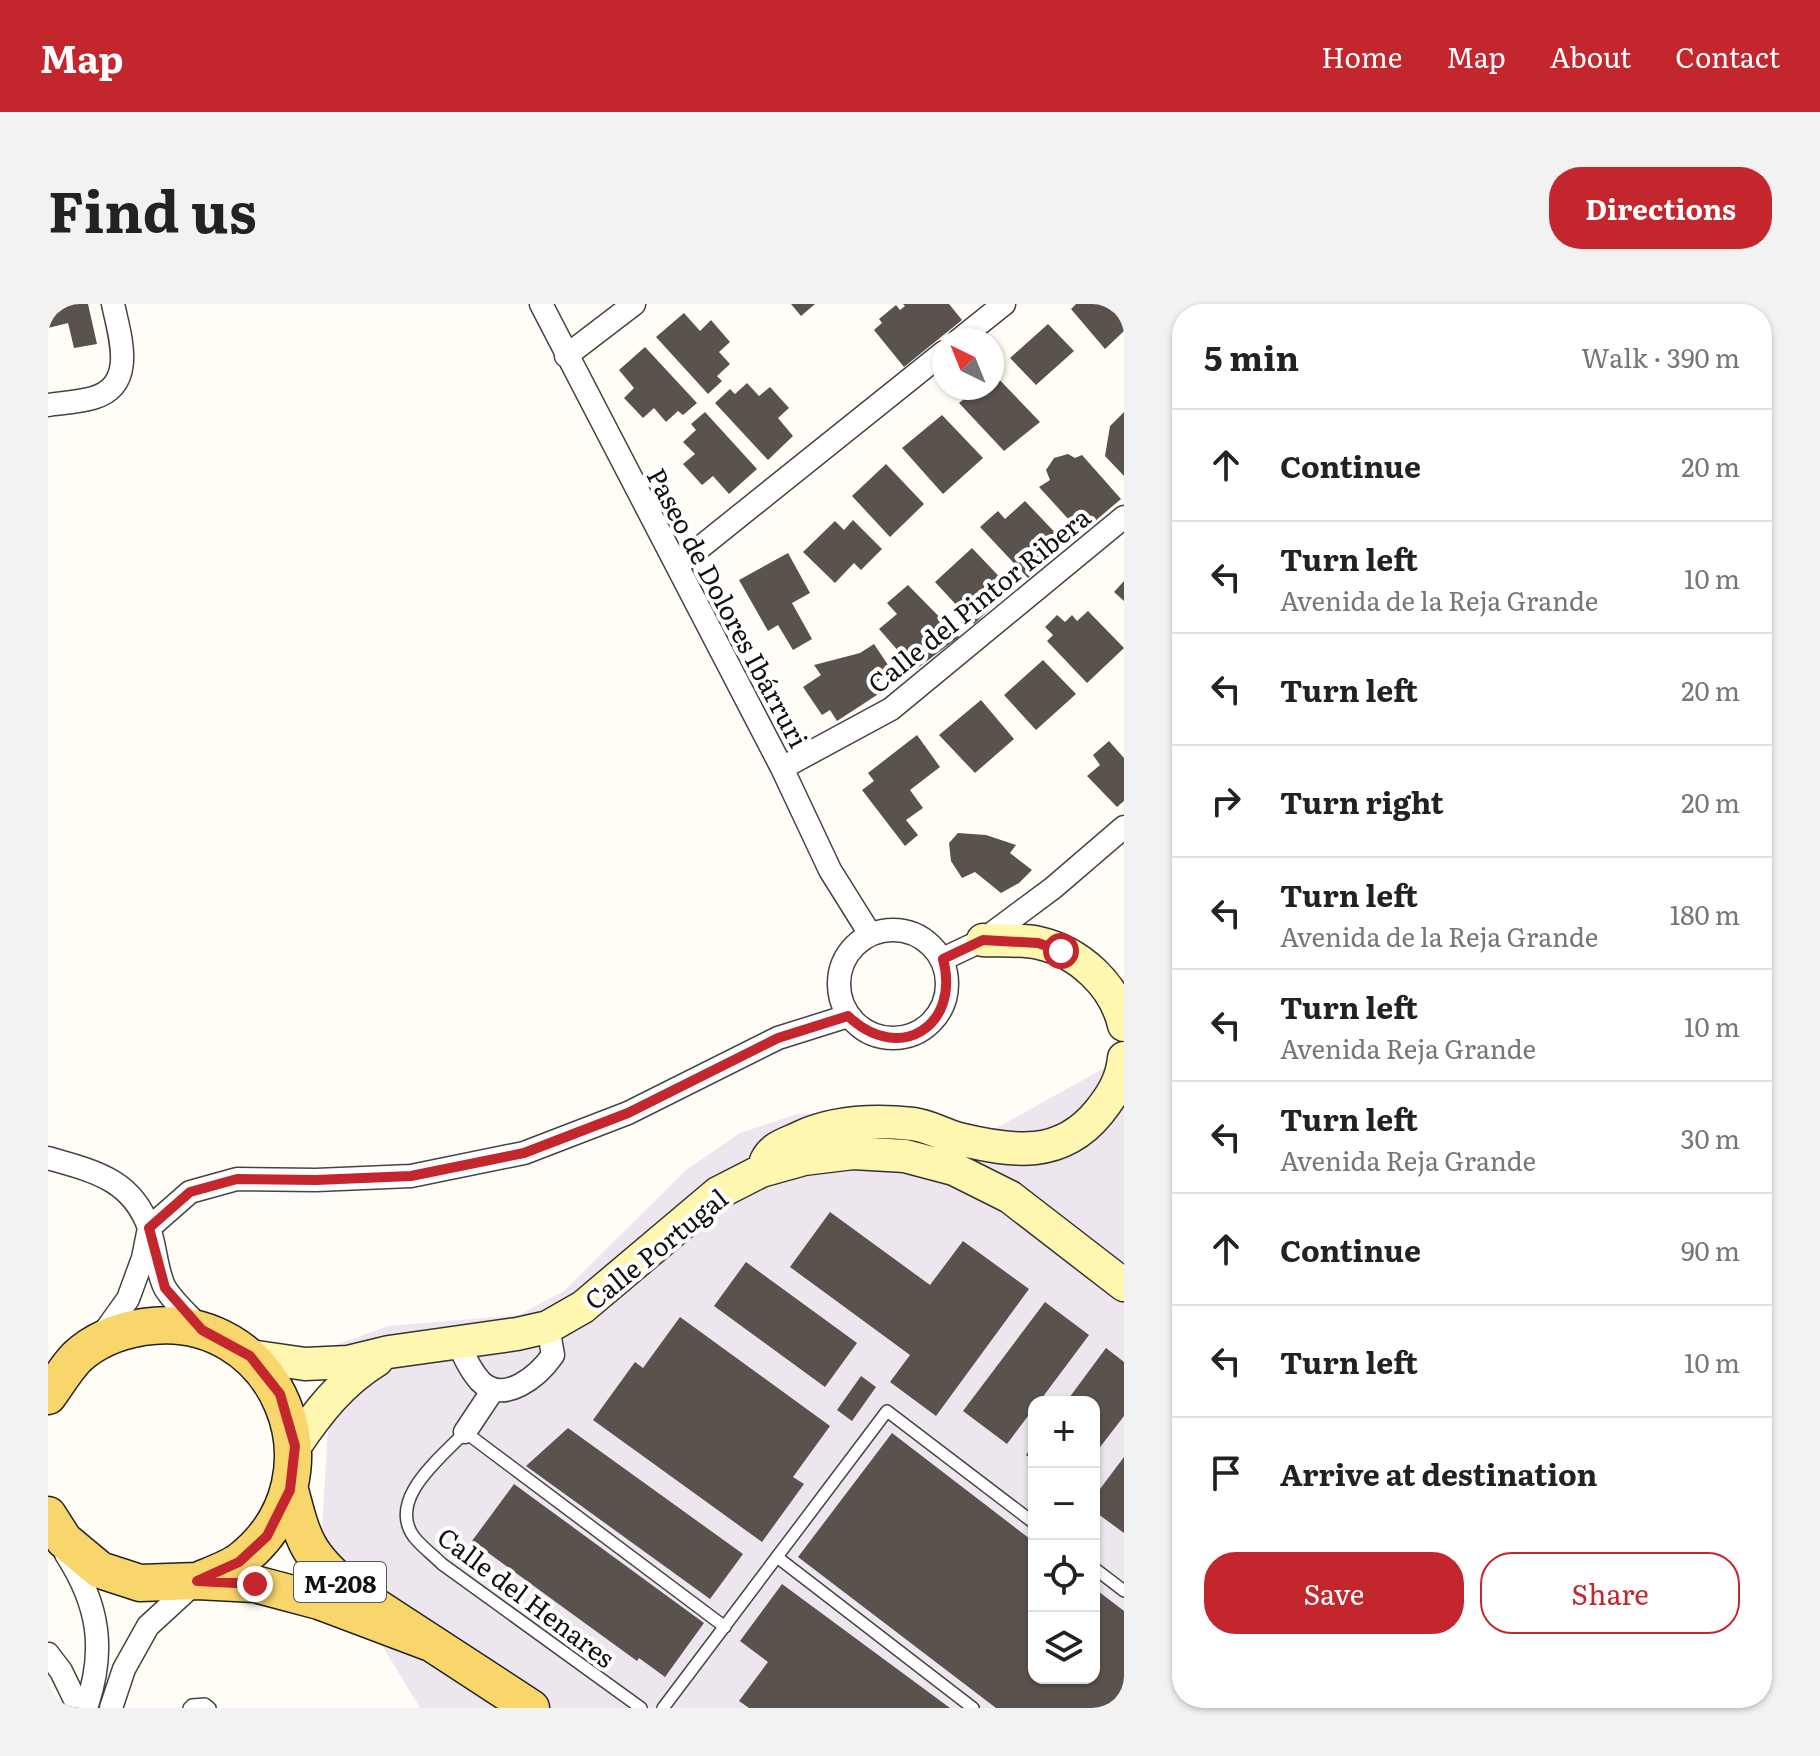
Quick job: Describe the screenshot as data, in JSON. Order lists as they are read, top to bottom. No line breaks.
{"streets":{"main road":["M-208"],"street":["Calle del Pintor Ribera","Paseo de Dolores Ibárruri","Calle Portugal"],"lane":["Calle del Henares"]},"crossings":[["Calle del Pintor Ribera","Paseo de Dolores Ibárruri"],["Calle Portugal","M-208"]],"north":"top left","page":{"header":"Map","nav":["Home","Map","About","Contact"],"title":"Find us","buttons":["Directions",["Save","Share"]],"heading":["5 min","Walk · 390 m"],"list":[["Continue","20 m"],["Turn left","Avenida de la Reja Grande","10 m"],["Turn left","20 m"],["Turn right","20 m"],["Turn left","Avenida de la Reja Grande","180 m"],["Turn left","Avenida Reja Grande","10 m"],["Turn left","Avenida Reja Grande","30 m"],["Continue","90 m"],["Turn left","10 m"],"Arrive at destination"],"map_buttons":["+","−"]}}
